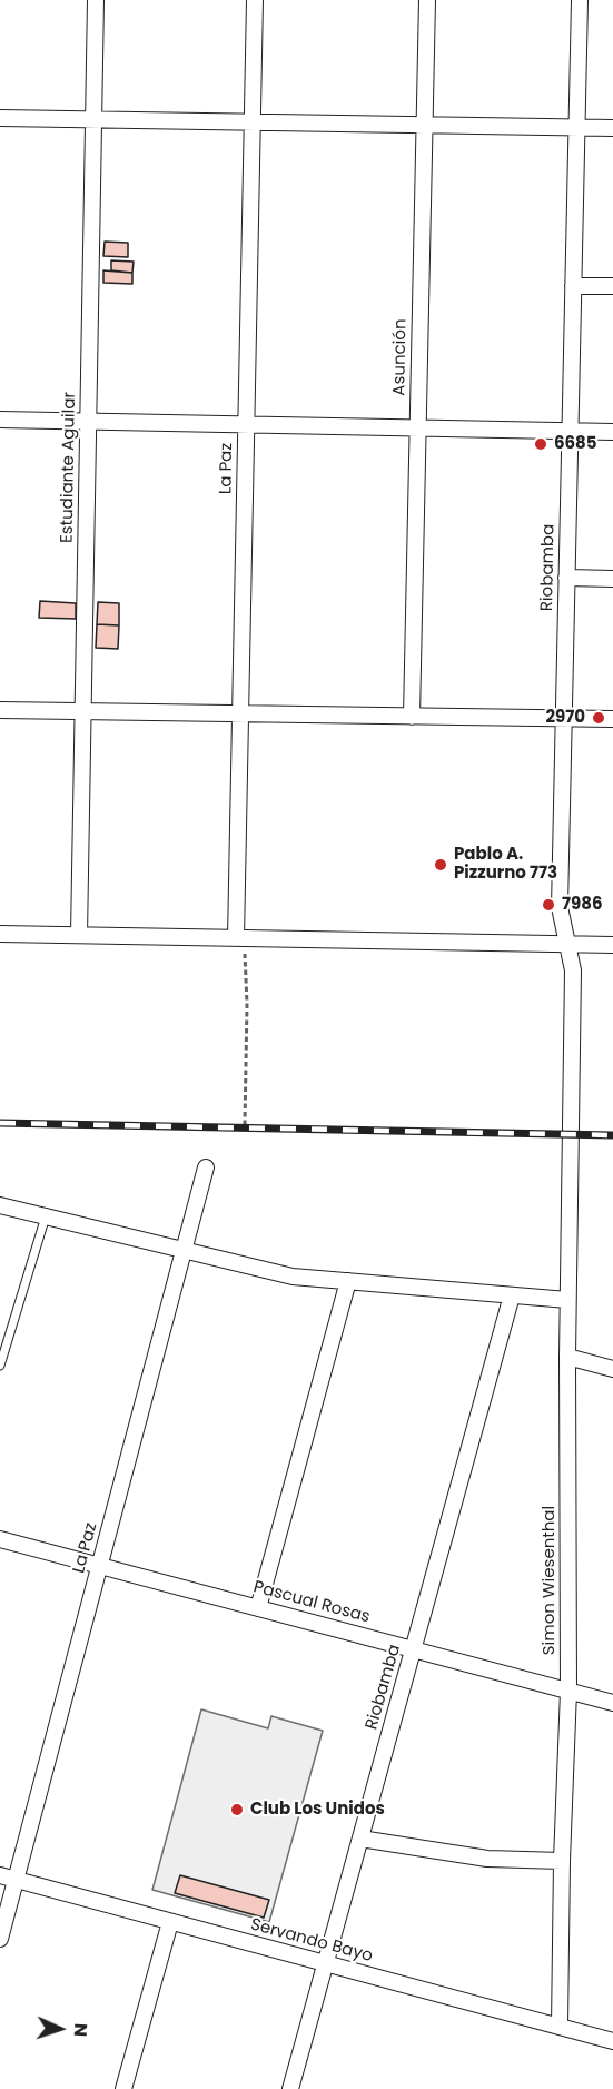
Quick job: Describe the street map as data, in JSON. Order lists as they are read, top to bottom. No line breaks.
{"streets":{"street":["Asunción","Estudiante Aguilar","La Paz","Riobamba","Simon Wiesenthal","Pascual Rosas","Servando Bayo"]},"crossings":[["La Paz","Pascual Rosas"],["La Paz","Servando Bayo"],["Riobamba","Simon Wiesenthal"],["Riobamba","Pascual Rosas"],["Riobamba","Servando Bayo"],["Simon Wiesenthal","Pascual Rosas"],["Simon Wiesenthal","Servando Bayo"]],"places":["6685","2970","Pablo A. Pizzurno 773","7986","Club Los Unidos"],"north":"right"}
